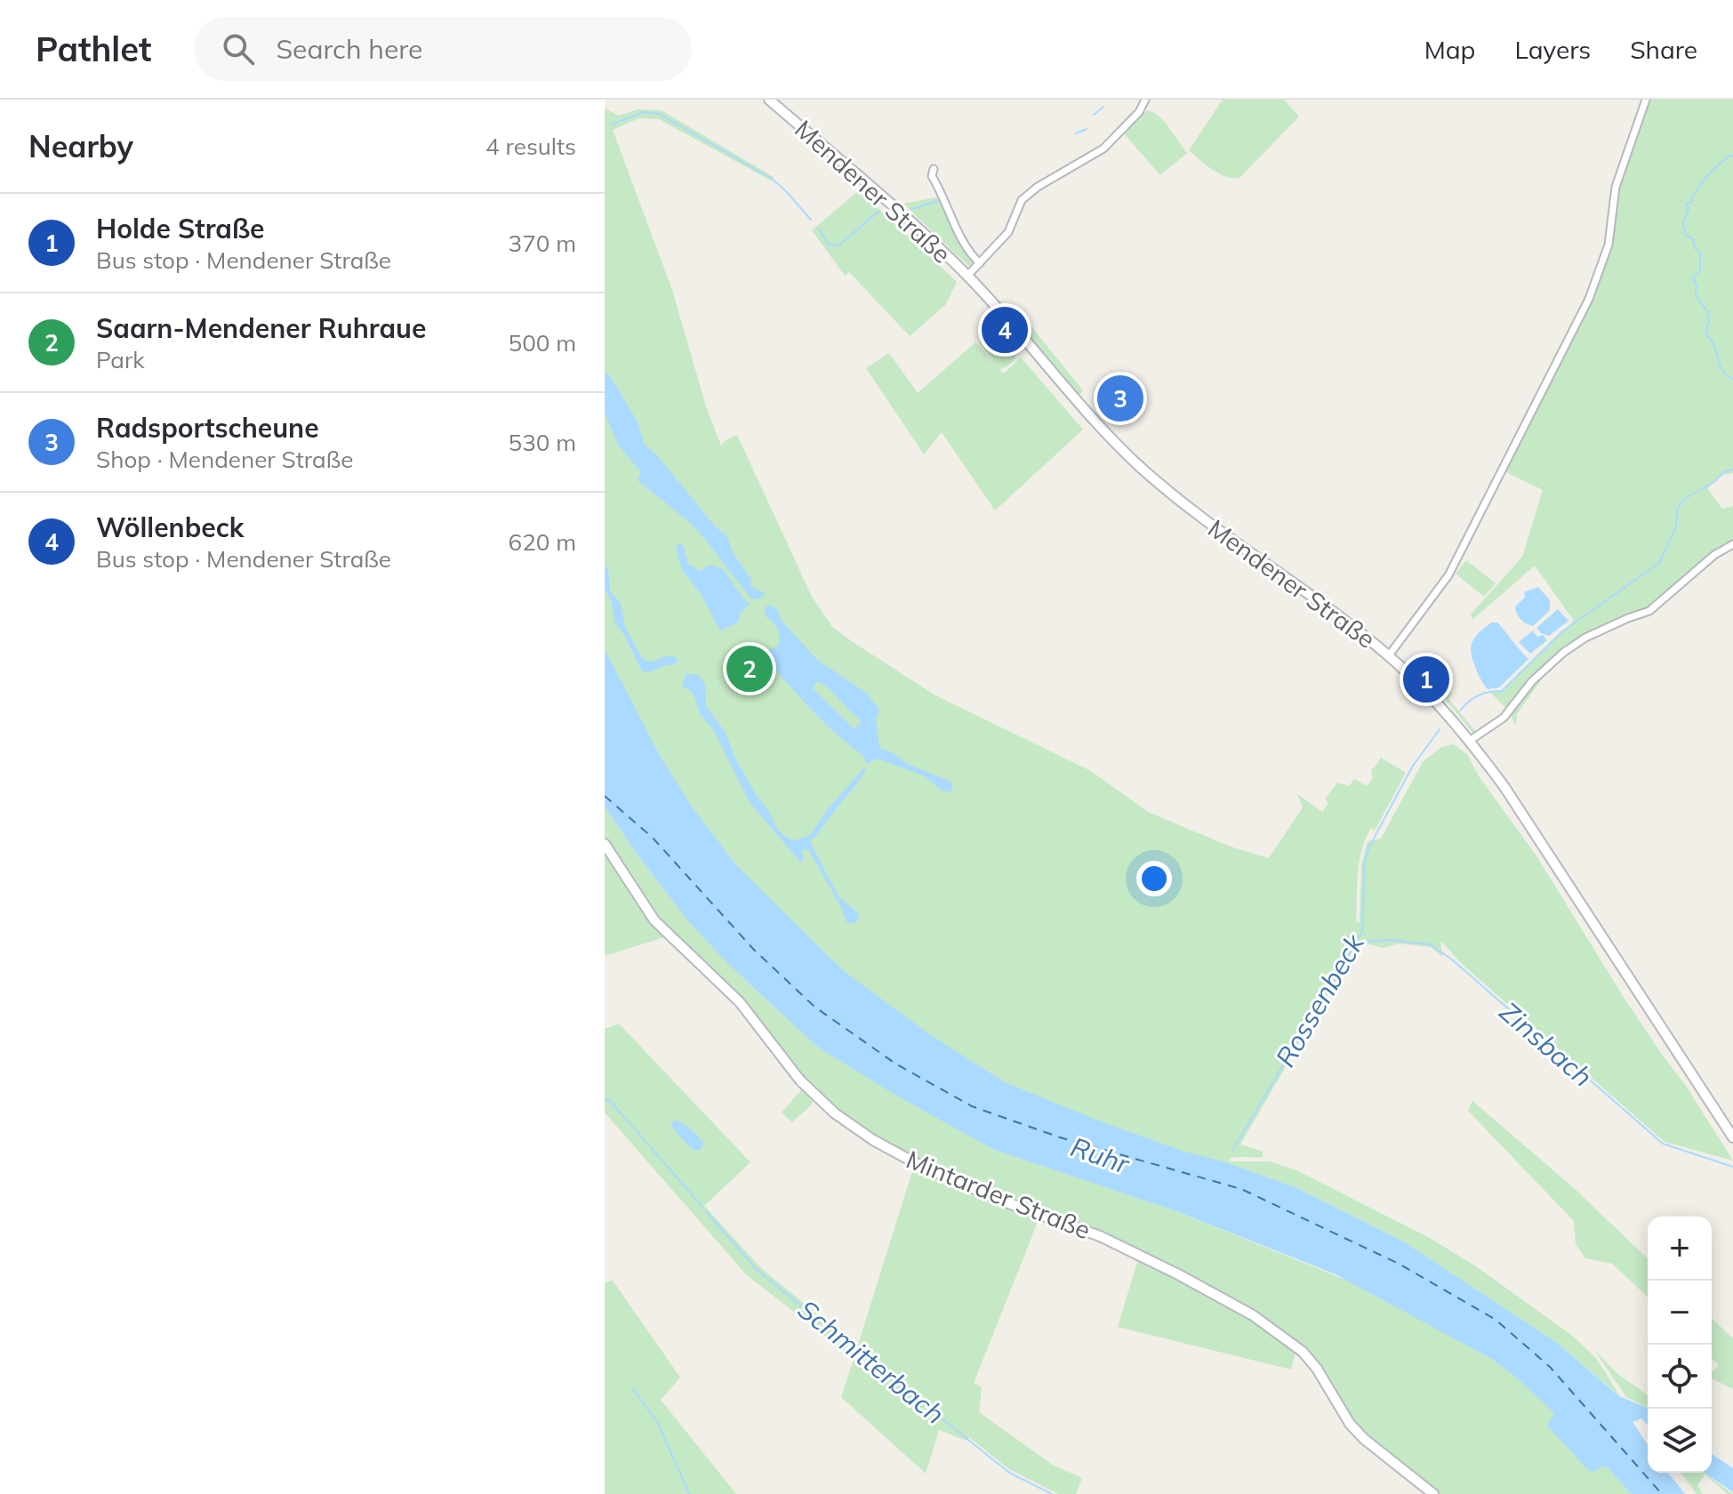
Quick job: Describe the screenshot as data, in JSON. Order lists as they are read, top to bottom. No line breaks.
{"streets":{"main road":["Mendener Straße","Mintarder Straße"]},"water":["Rossenbeck","Zinsbach","Ruhr","Schmitterbach"],"page":{"header":"Pathlet","search":"Search here","nav":["Map","Layers","Share"],"heading":["Nearby","4 results"],"list":[{"mark":"1","name":"Holde Straße","note":"Bus stop · Mendener Straße","value":"370 m"},{"mark":"2","name":"Saarn-Mendener Ruhraue","note":"Park","value":"500 m"},{"mark":"3","name":"Radsportscheune","note":"Shop · Mendener Straße","value":"530 m"},{"mark":"4","name":"Wöllenbeck","note":"Bus stop · Mendener Straße","value":"620 m"}],"pins":["4","3","2","1"],"map_buttons":["+","−"]}}
